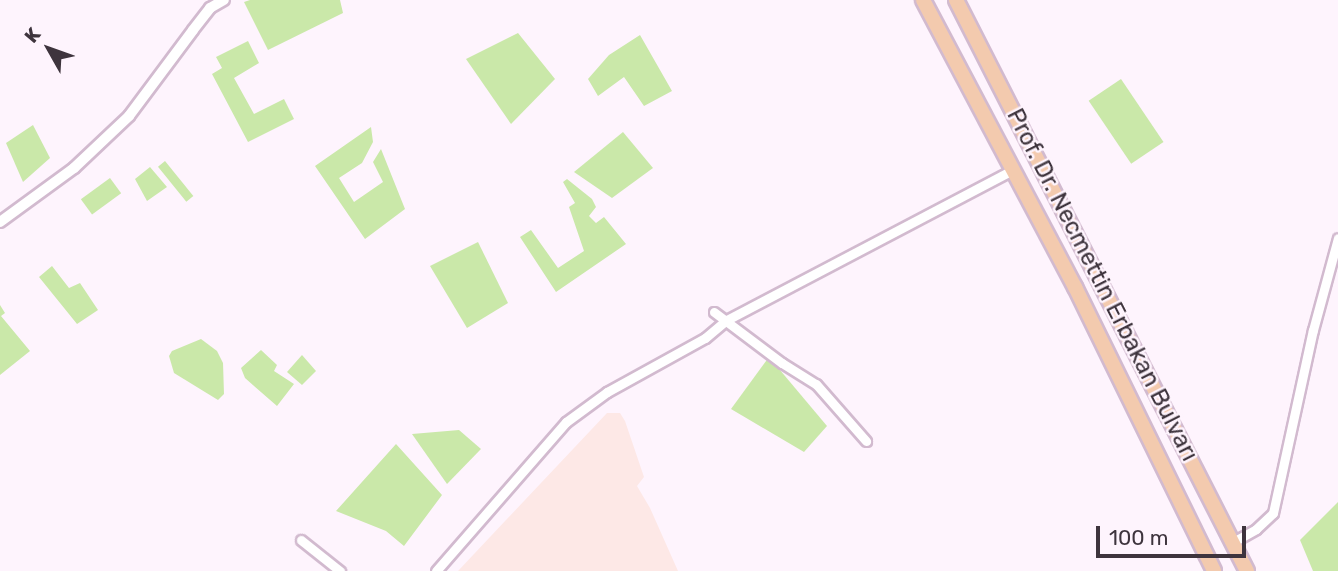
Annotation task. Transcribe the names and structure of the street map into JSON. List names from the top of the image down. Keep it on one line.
{"streets":{"main road":["Prof. Dr. Necmettin Erbakan Bulvarı"]},"scale_bar":"100 m","north":"top left"}
